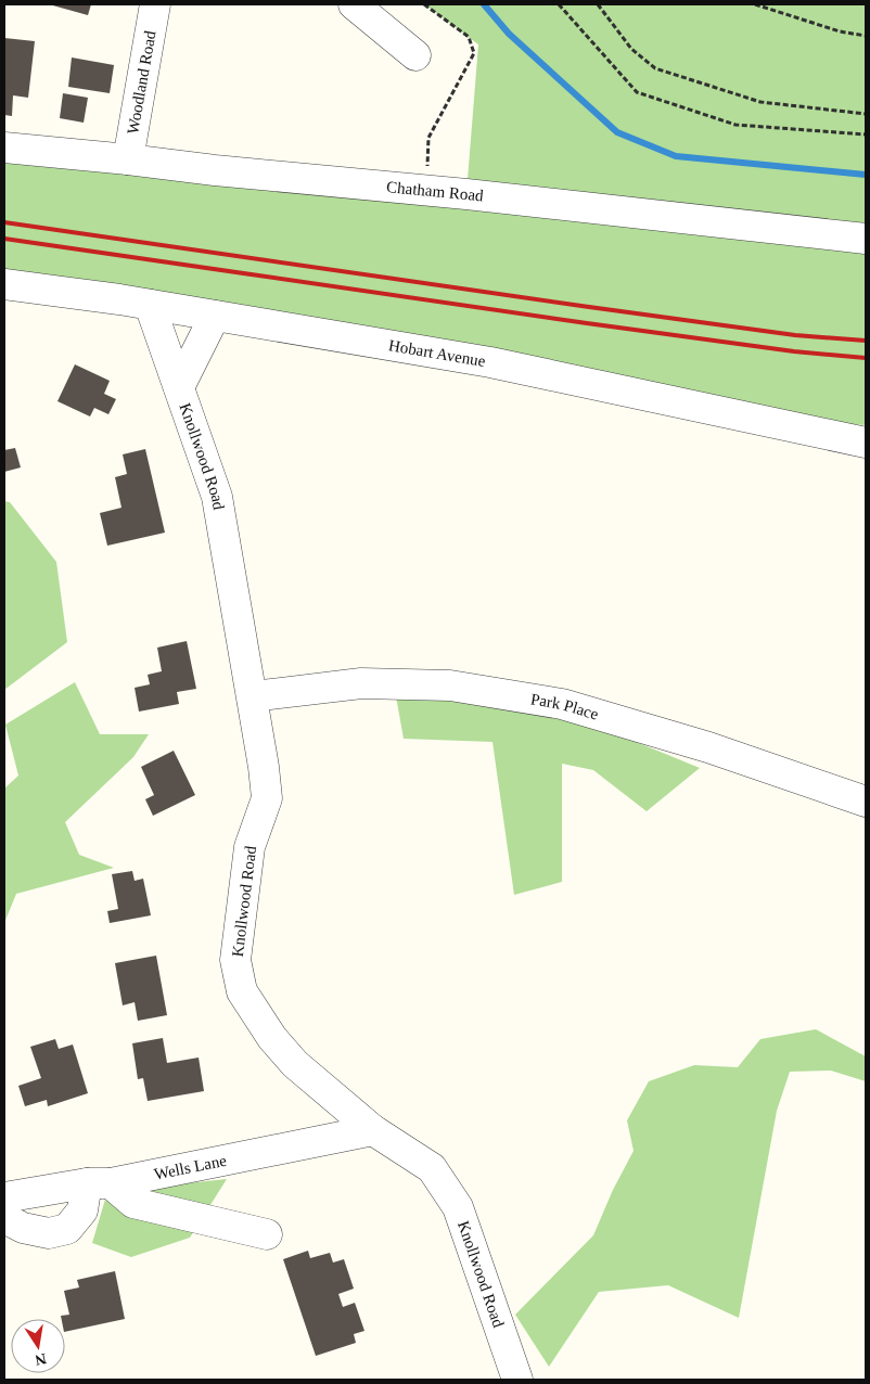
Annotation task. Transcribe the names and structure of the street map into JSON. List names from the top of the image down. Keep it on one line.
{"streets":{"street":["Woodland Road","Chatham Road","Hobart Avenue","Knollwood Road","Park Place","Wells Lane"]},"crossings":[["Woodland Road","Chatham Road"],["Hobart Avenue","Knollwood Road"],["Knollwood Road","Park Place"],["Knollwood Road","Wells Lane"]],"north":"bottom"}
